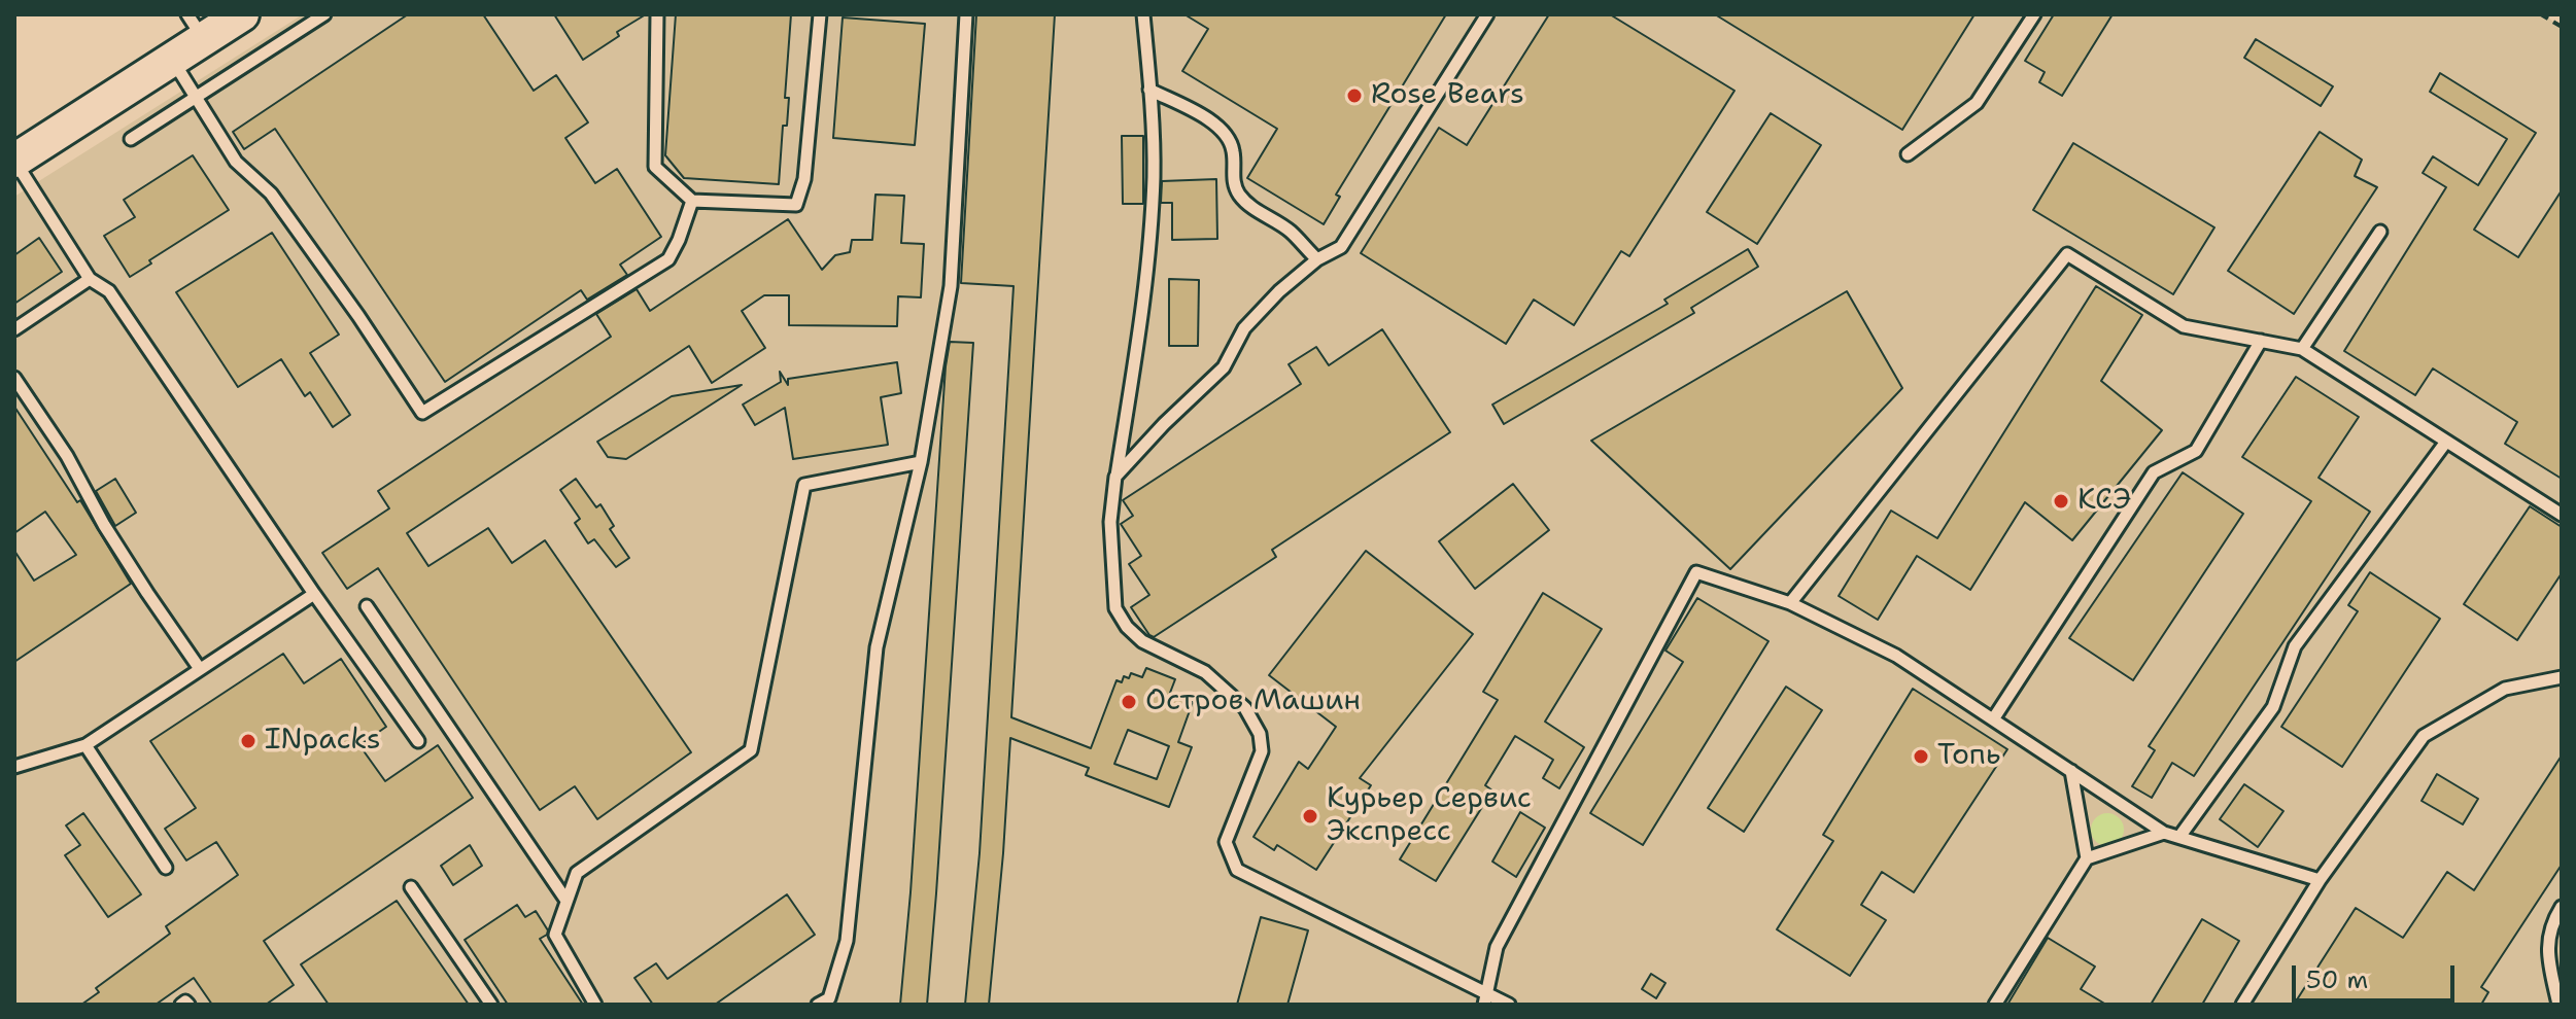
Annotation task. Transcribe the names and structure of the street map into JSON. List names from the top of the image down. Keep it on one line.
{"places":["Rose Bears","КСЭ","Остров Машин","INpacks","Топь","Курьер Сервис Экспресс"],"scale_bar":"50 m"}
